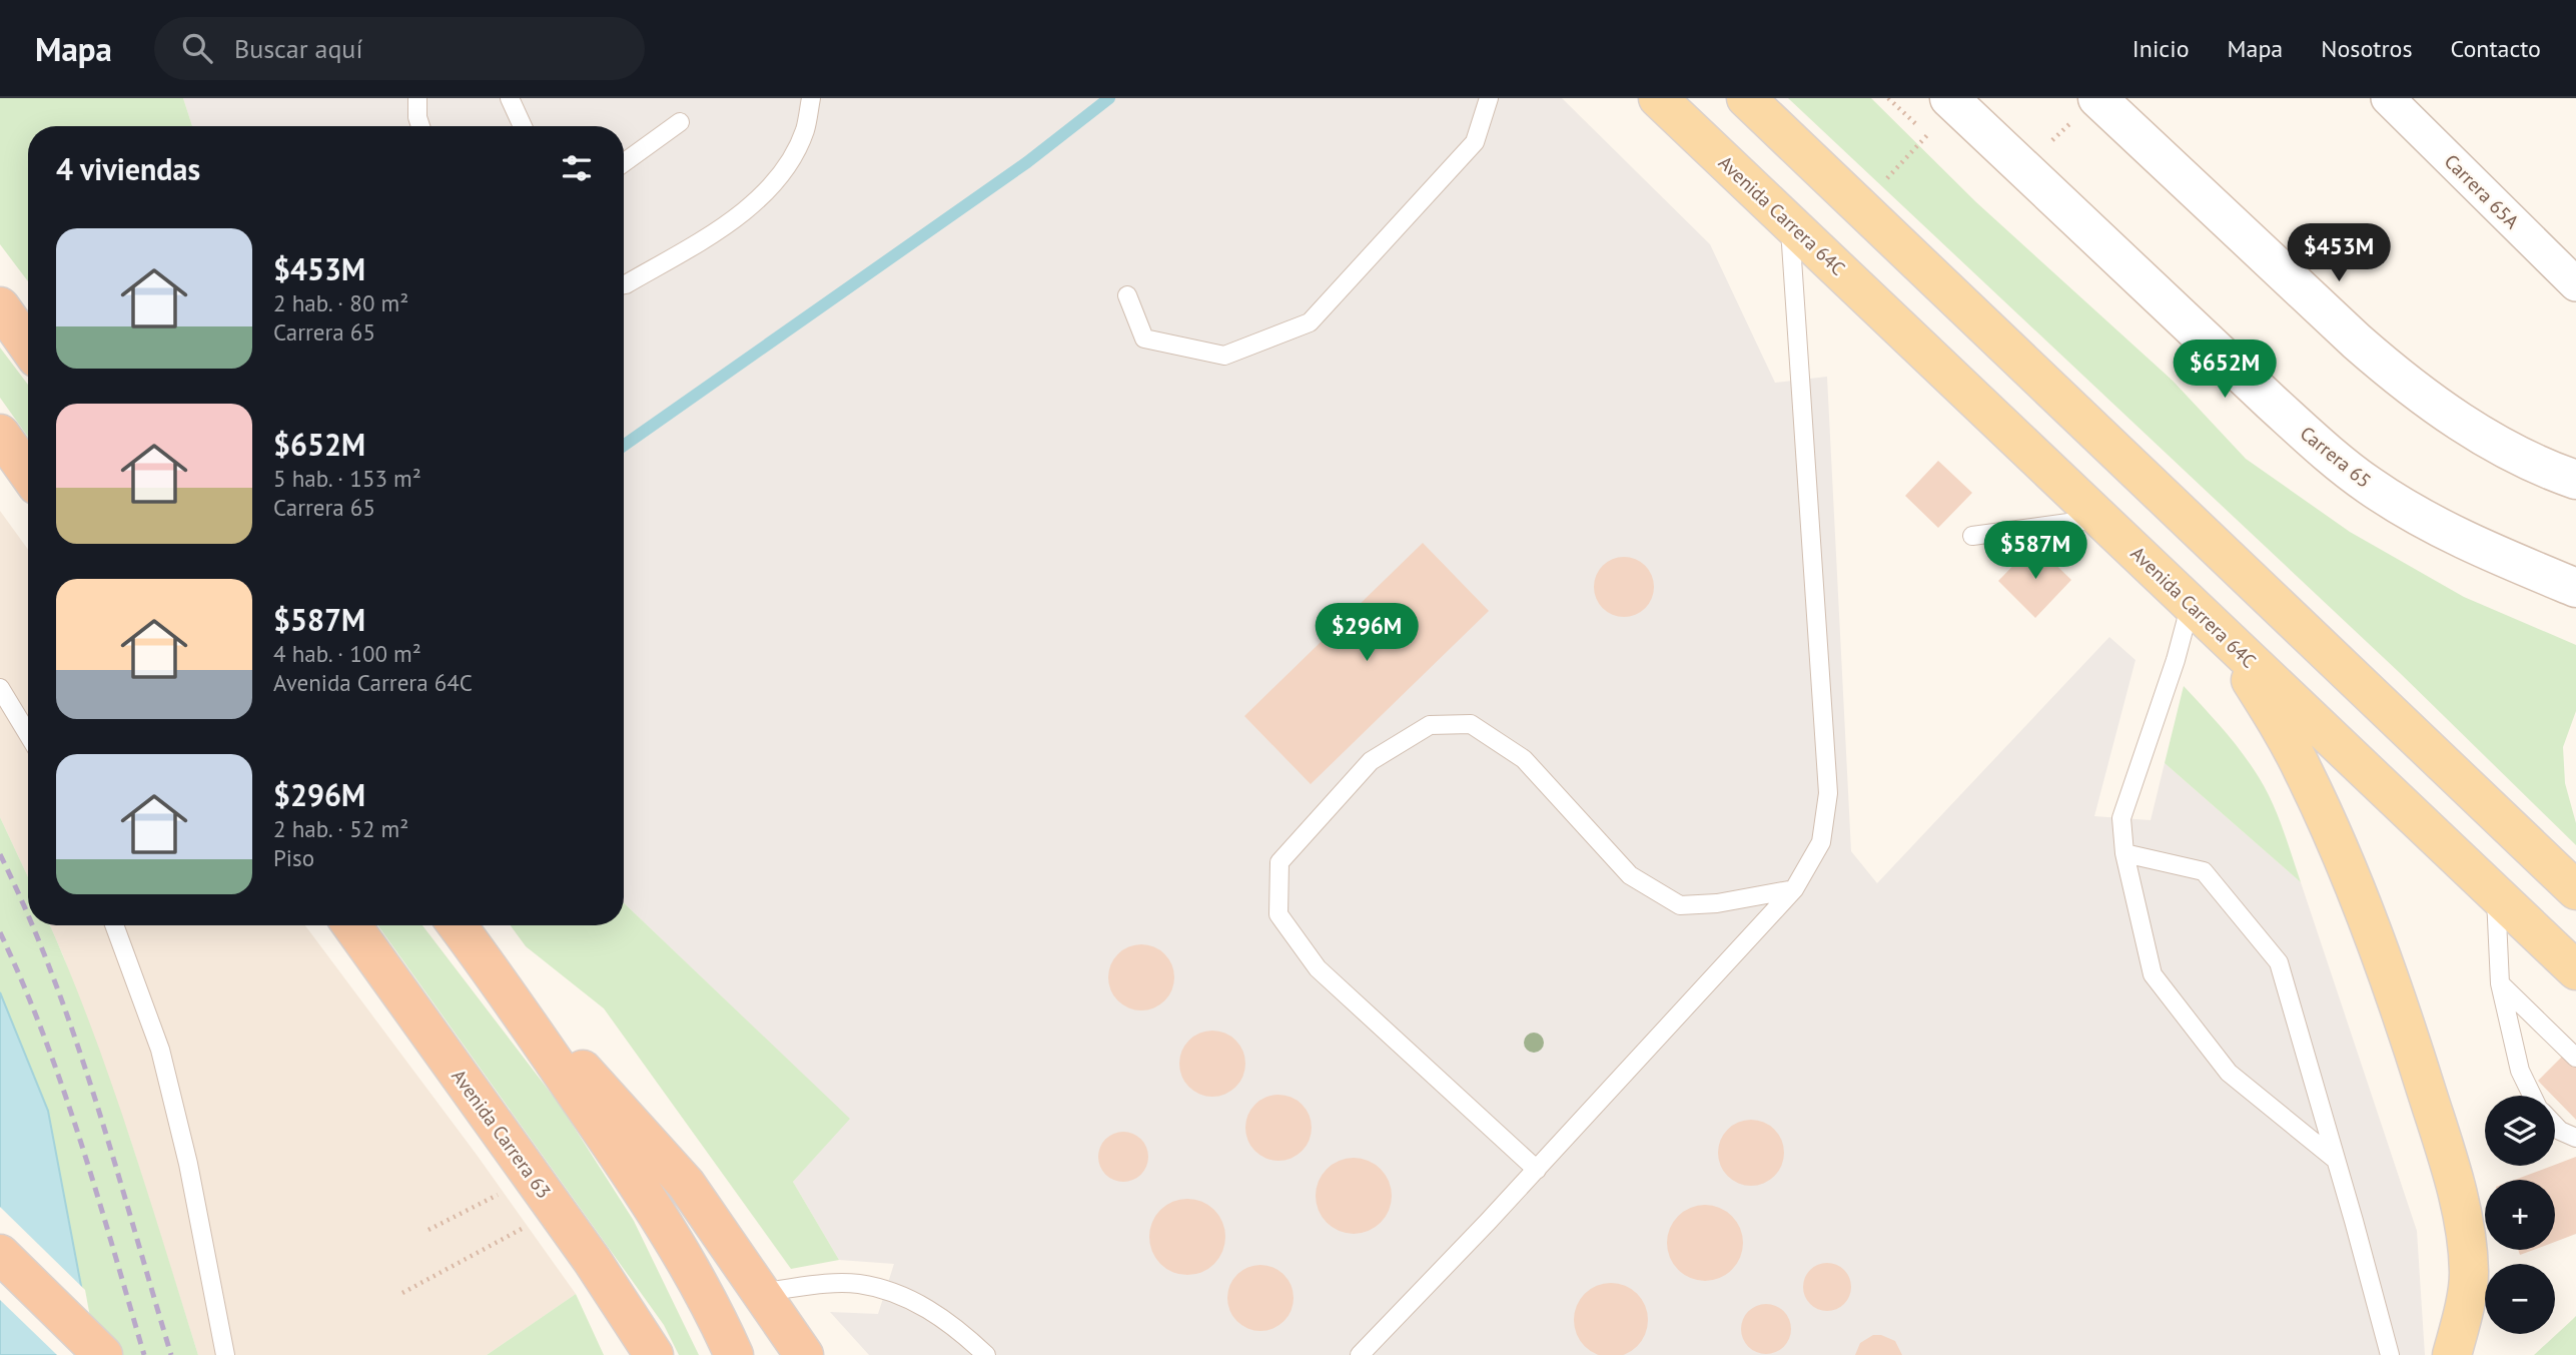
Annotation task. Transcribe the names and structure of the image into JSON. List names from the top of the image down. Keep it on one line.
{"streets":{"highway":["Avenida Carrera 63"],"main road":["Avenida Carrera 64C","Carrera 65"],"street":["Carrera 65A"]},"page":{"header":"Mapa","search":"Buscar aquí","nav":["Inicio","Mapa","Nosotros","Contacto"],"heading":"4 viviendas","list":[{"name":"$453M","note":"2 hab. · 80 m² · Carrera 65"},{"name":"$652M","note":"5 hab. · 153 m² · Carrera 65"},{"name":"$587M","note":"4 hab. · 100 m² · Avenida Carrera 64C"},{"name":"$296M","note":"2 hab. · 52 m² · Piso"}],"price":["$453M","$652M","$587M","$296M"],"map_buttons":["+","−"]}}
